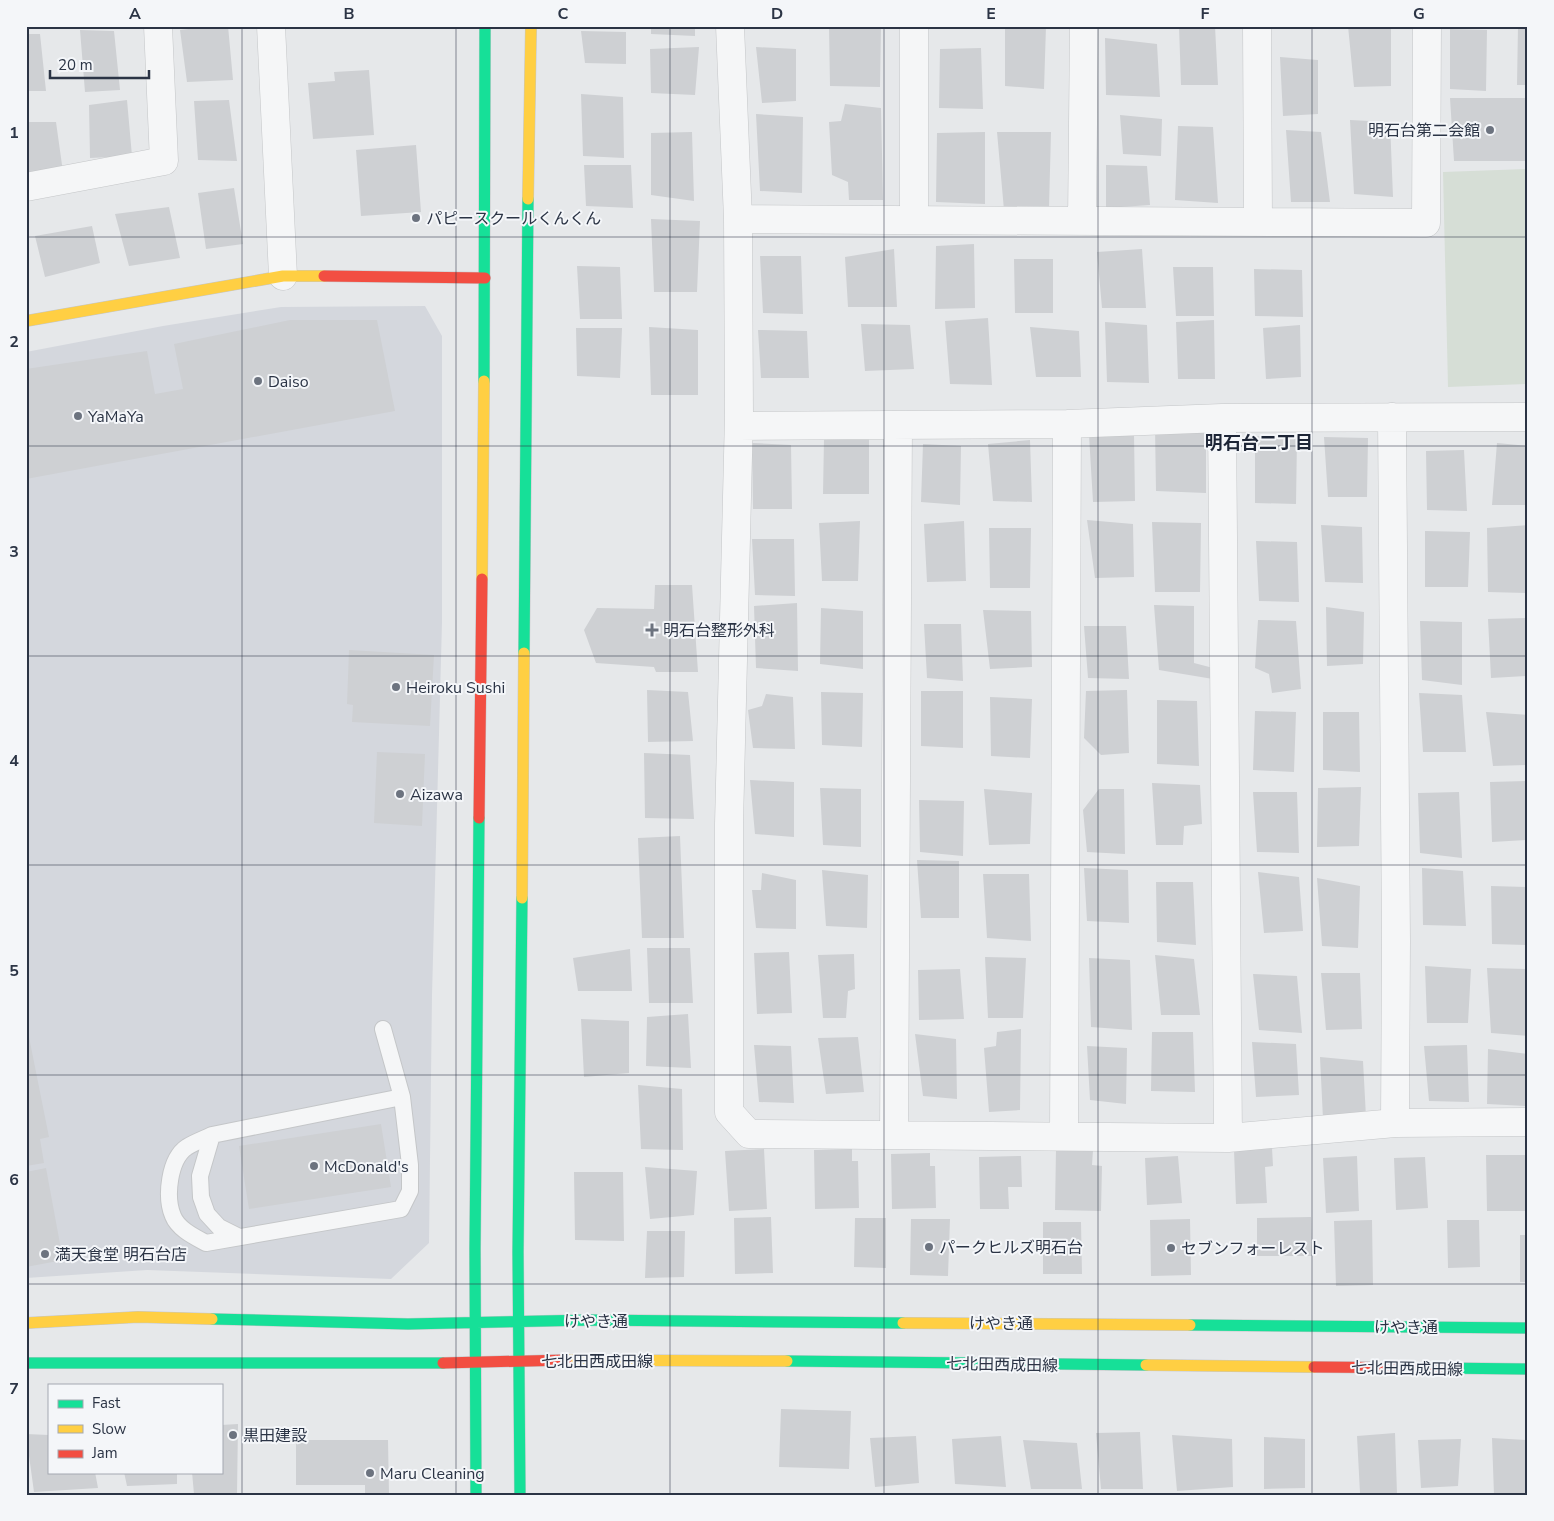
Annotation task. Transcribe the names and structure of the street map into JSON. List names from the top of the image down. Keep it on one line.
{"streets":{"street":["けやき通","七北田西成田線"]},"districts":["明石台二丁目"],"places":{"other":["明石台第二会館","パピースクールくんくん","Daiso","YaMaYa","Heiroku Sushi","Aizawa","McDonald's","パークヒルズ明石台","セブンフォーレスト","満天食堂 明石台店","黒田建設","Maru Cleaning"],"health":["明石台整形外科"]},"legend":["Fast","Slow","Jam"],"scale_bar":"20 m","grid":{"columns":["A","B","C","D","E","F","G"],"rows":["1","2","3","4","5","6","7"]}}
